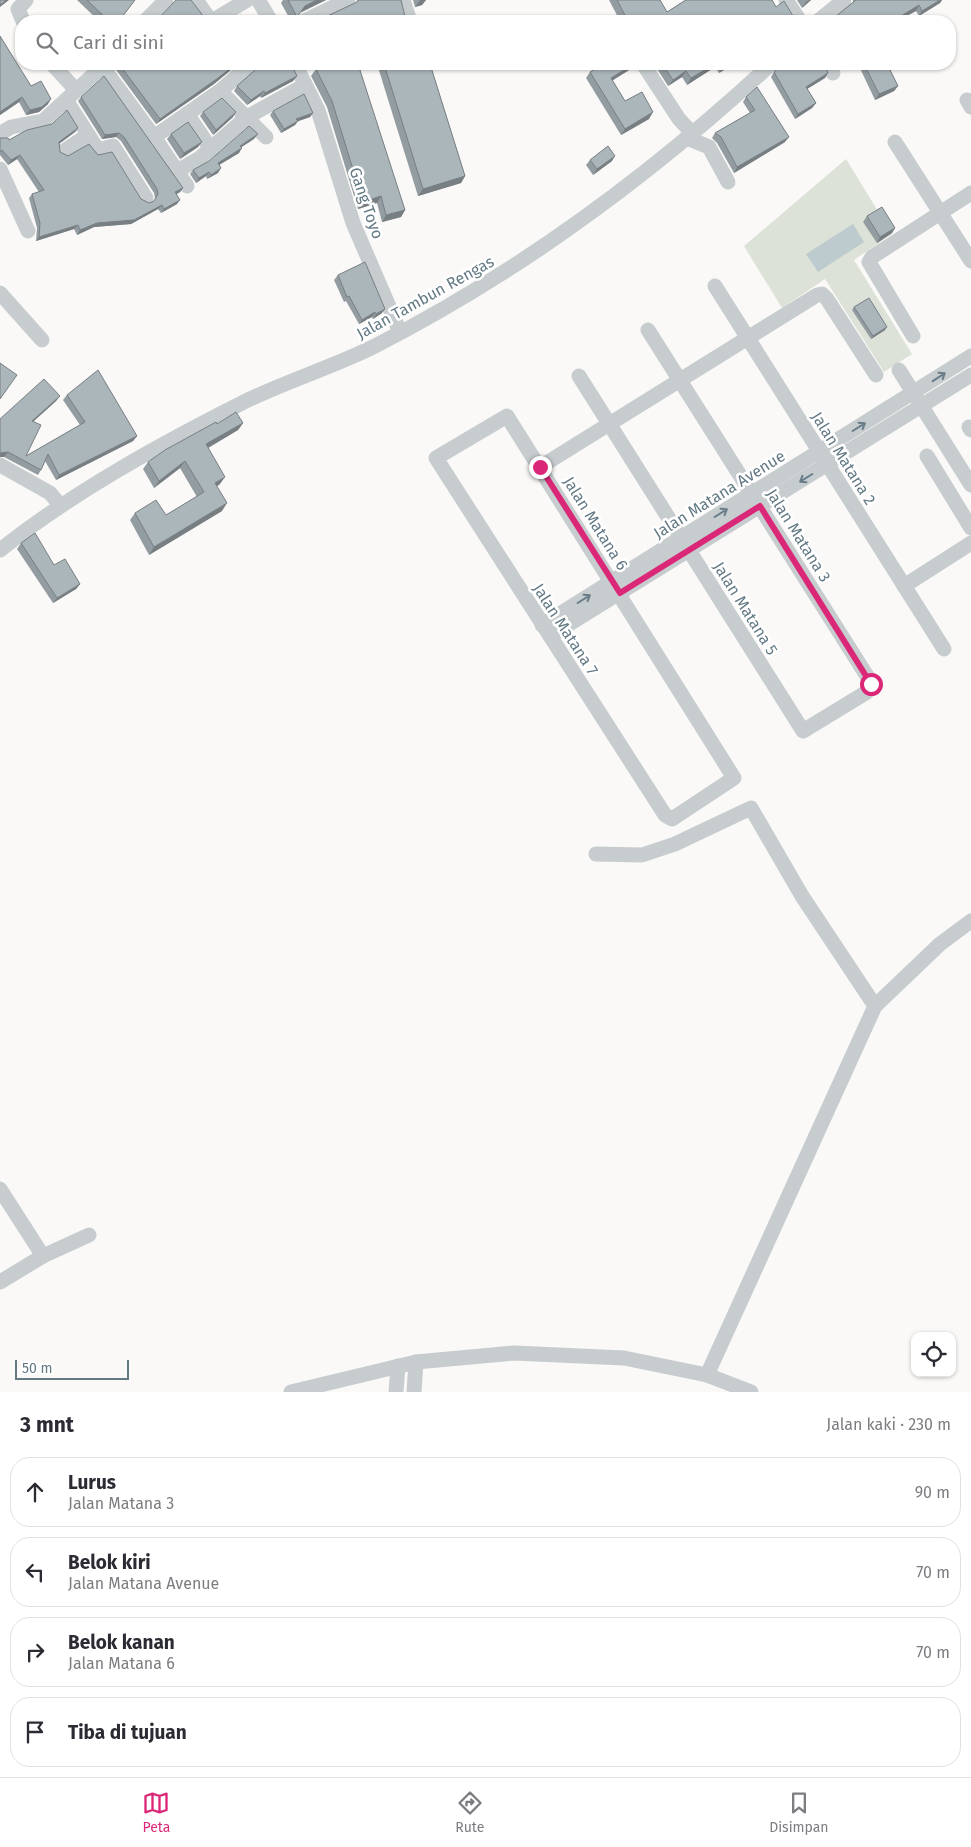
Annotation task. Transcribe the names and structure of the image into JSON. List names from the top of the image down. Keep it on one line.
{"streets":{"street":["Gang Toyo","Jalan Tambun Rengas","Jalan Matana 2","Jalan Matana Avenue","Jalan Matana 6","Jalan Matana 3","Jalan Matana 5","Jalan Matana 7"]},"crossings":[["Gang Toyo","Jalan Tambun Rengas"],["Jalan Matana 2","Jalan Matana Avenue"],["Jalan Matana Avenue","Jalan Matana 6"],["Jalan Matana Avenue","Jalan Matana 3"],["Jalan Matana Avenue","Jalan Matana 5"],["Jalan Matana Avenue","Jalan Matana 7"],["Jalan Matana 6","Jalan Matana 7"],["Jalan Matana 3","Jalan Matana 5"]],"scale_bar":"50 m","page":{"search":"Cari di sini","scale":"50 m","heading":["3 mnt","Jalan kaki · 230 m"],"list":[["Lurus","Jalan Matana 3","90 m"],["Belok kiri","Jalan Matana Avenue","70 m"],["Belok kanan","Jalan Matana 6","70 m"],"Tiba di tujuan"],"nav":["Peta","Rute","Disimpan"]}}
